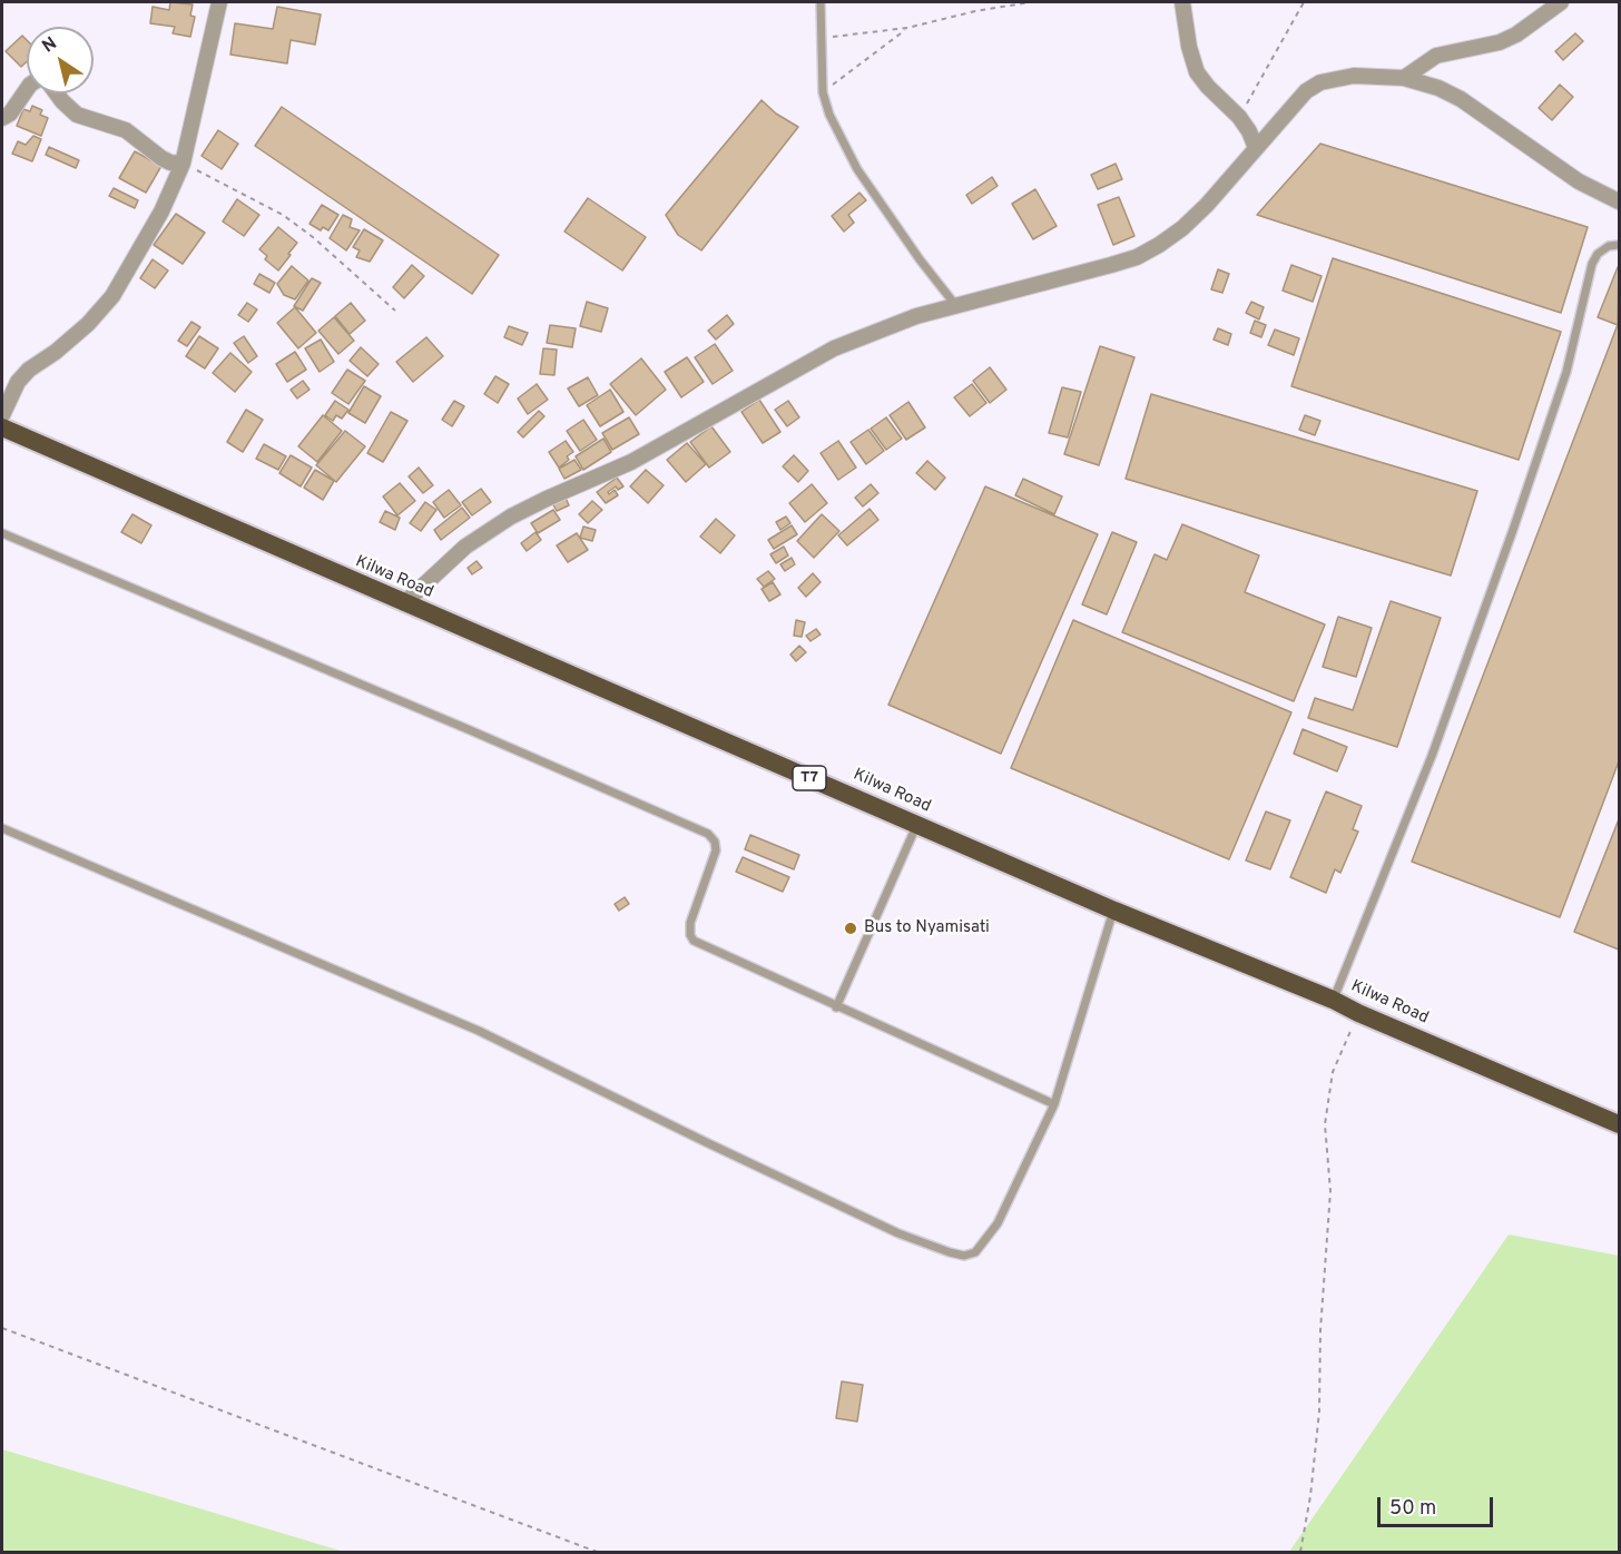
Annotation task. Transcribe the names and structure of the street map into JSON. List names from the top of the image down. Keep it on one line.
{"streets":{"highway":["Kilwa Road","T7"]},"places":["Bus to Nyamisati"],"scale_bar":"50 m","north":"top left"}
